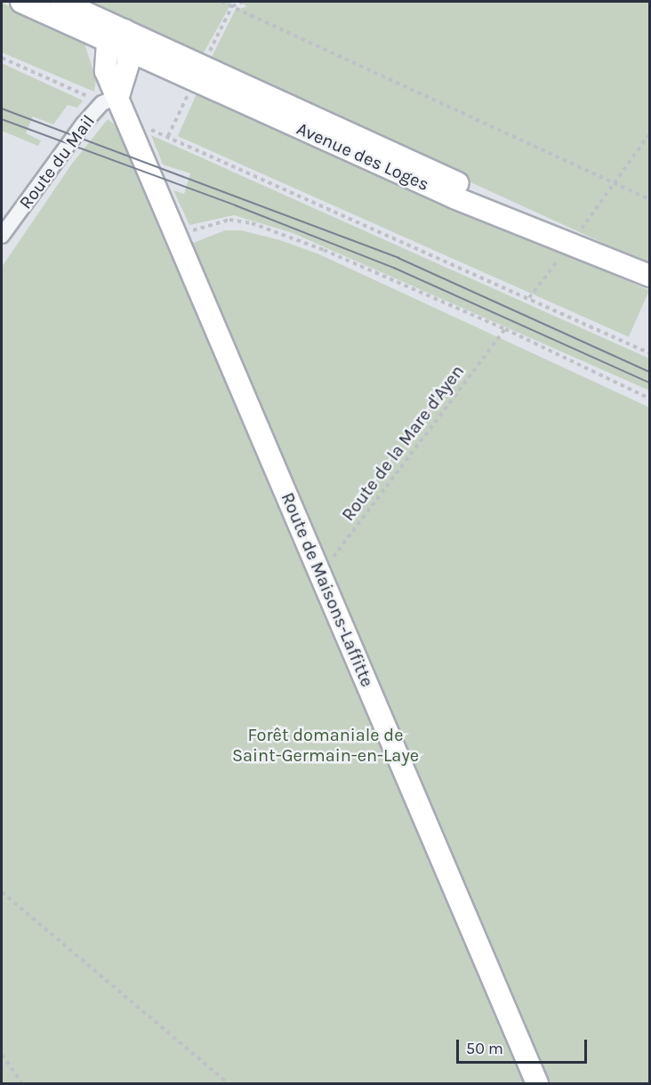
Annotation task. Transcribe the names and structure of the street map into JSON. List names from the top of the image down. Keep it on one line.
{"streets":{"main road":["Avenue des Loges","Route de Maisons-Laffitte"],"street":["Route du Mail"],"path":["Route de la Mare d'Ayen"]},"crossings":[["Avenue des Loges","Route de Maisons-Laffitte"],["Route du Mail","Route de Maisons-Laffitte"],["Route de la Mare d'Ayen","Route de Maisons-Laffitte"]],"parks":["Forêt domaniale de Saint-Germain-en-Laye"],"scale_bar":"50 m"}
